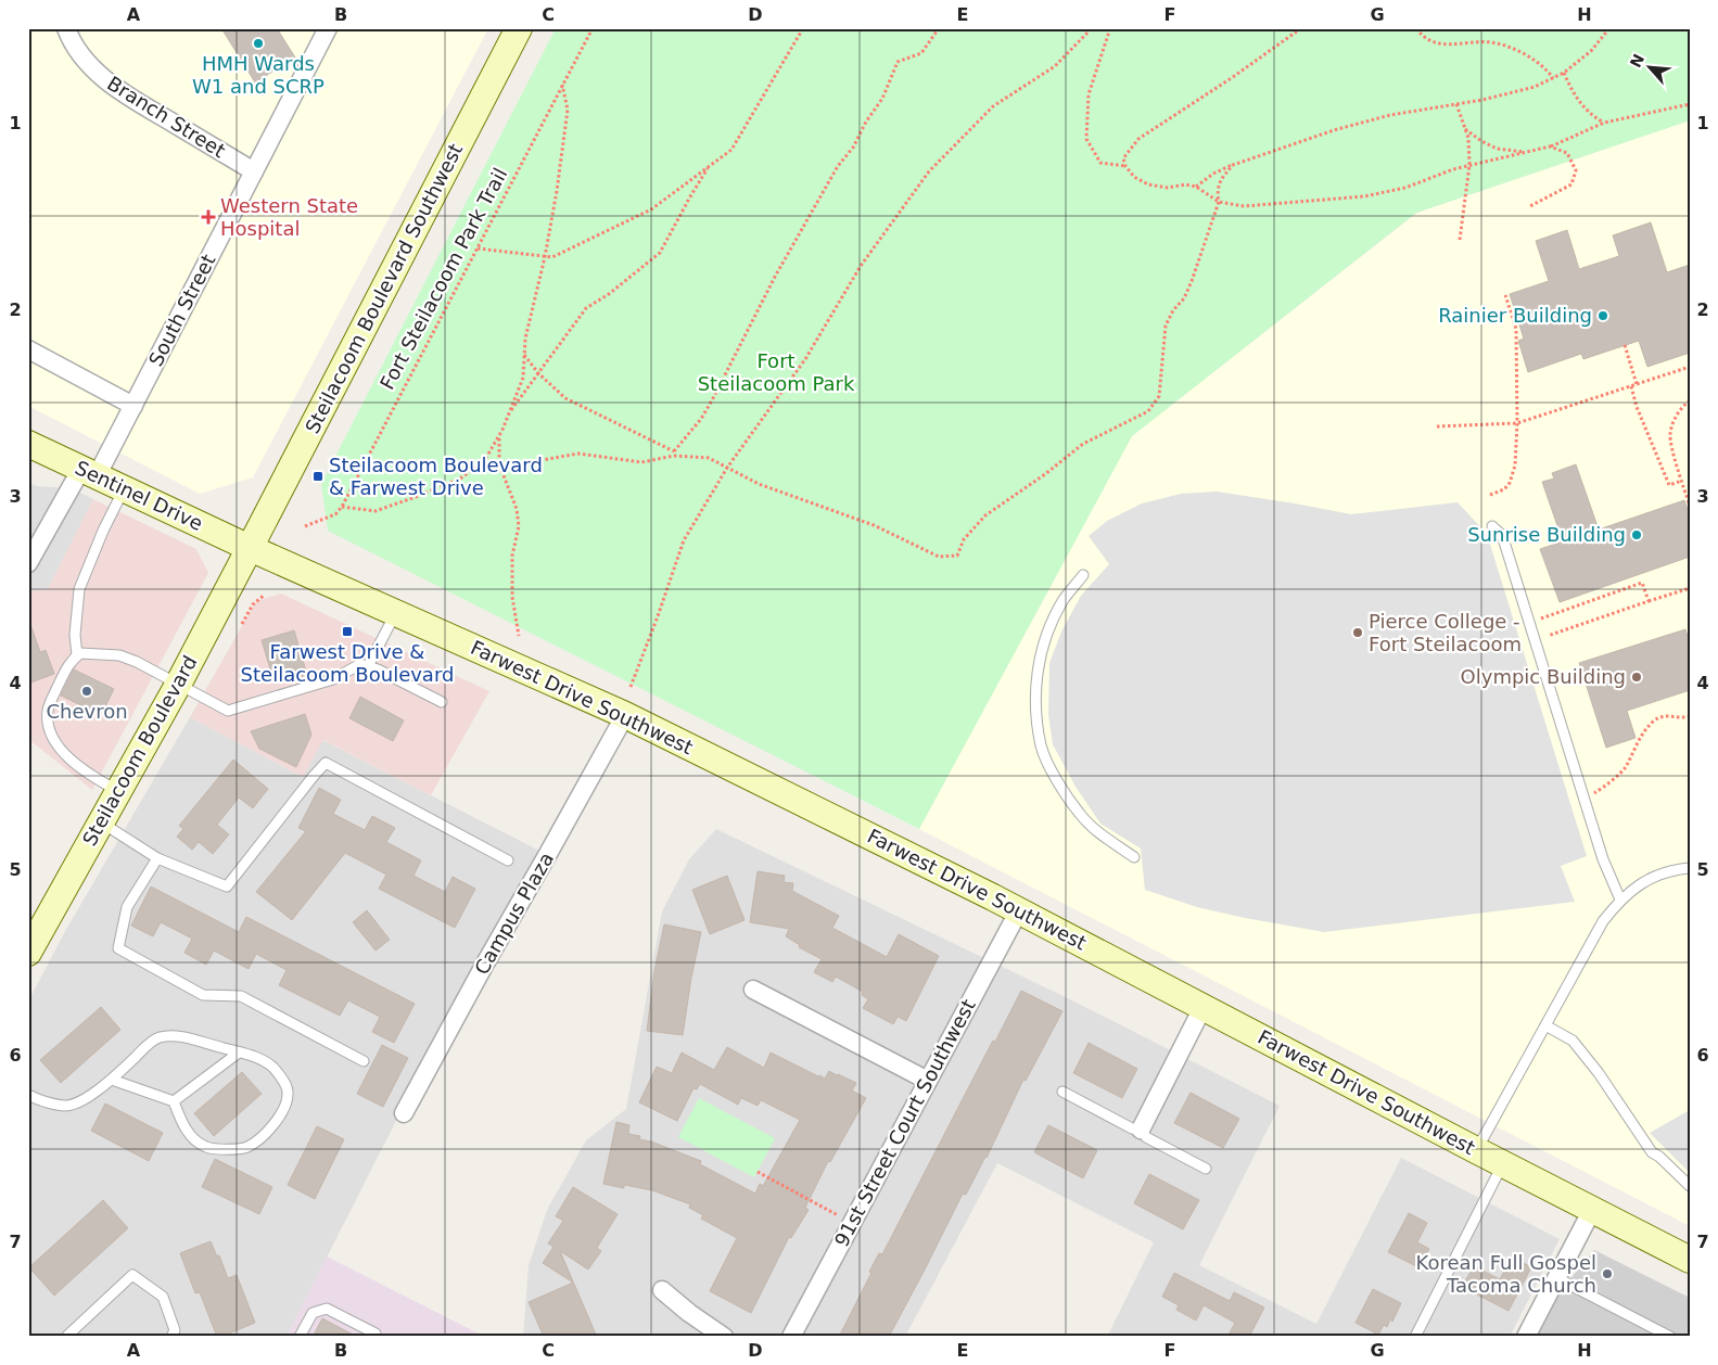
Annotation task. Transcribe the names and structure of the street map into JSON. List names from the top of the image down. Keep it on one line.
{"streets":{"street":["Branch Street","Steilacoom Boulevard Southwest","South Street","Sentinel Drive","Farwest Drive Southwest","Steilacoom Boulevard","Campus Plaza","91st Street Court Southwest"],"path":["Fort Steilacoom Park Trail"]},"crossings":[["Branch Street","South Street"],["Steilacoom Boulevard Southwest","Sentinel Drive"],["Steilacoom Boulevard Southwest","Farwest Drive Southwest"],["Steilacoom Boulevard Southwest","Steilacoom Boulevard"],["South Street","Sentinel Drive"],["Sentinel Drive","Farwest Drive Southwest"],["Sentinel Drive","Steilacoom Boulevard"],["Farwest Drive Southwest","Steilacoom Boulevard"],["Farwest Drive Southwest","Campus Plaza"],["Farwest Drive Southwest","91st Street Court Southwest"],["Steilacoom Boulevard","Campus Plaza"]],"parks":["Fort Steilacoom Park"],"places":{"other":["HMH Wards W1 and SCRP","Rainier Building","Sunrise Building","Pierce College - Fort Steilacoom","Olympic Building","Chevron","Korean Full Gospel Tacoma Church"],"health":["Western State Hospital"],"transit":["Steilacoom Boulevard & Farwest Drive","Farwest Drive & Steilacoom Boulevard"]},"north":"top left","grid":{"columns":["A","B","C","D","E","F","G","H"],"rows":["1","2","3","4","5","6","7"]}}
